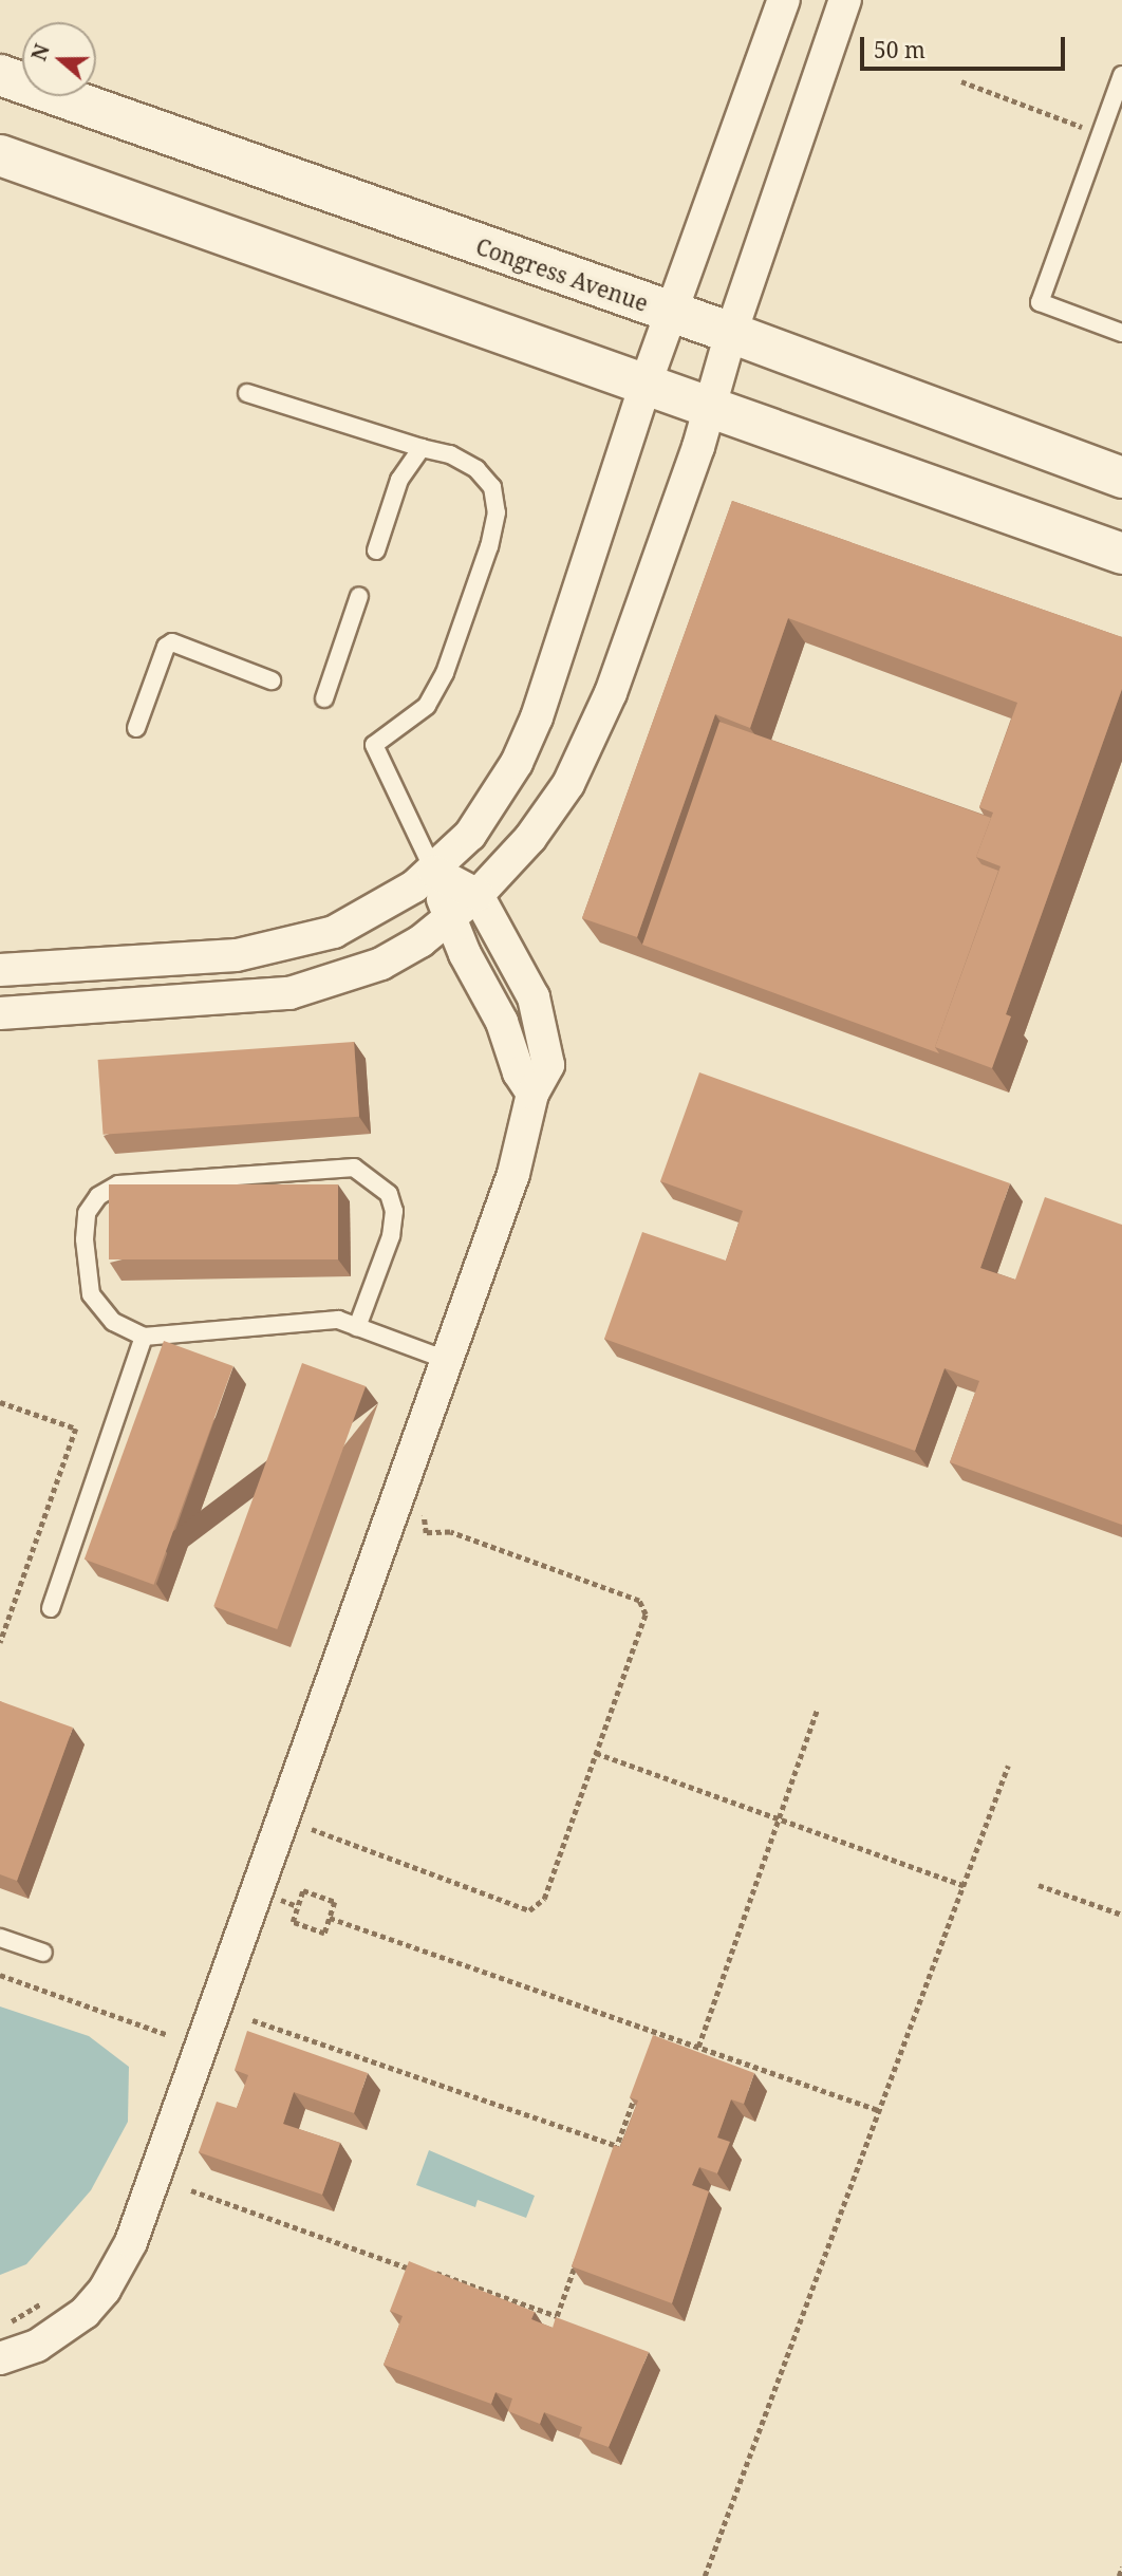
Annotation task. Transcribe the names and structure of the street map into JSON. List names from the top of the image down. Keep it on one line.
{"streets":{"main road":["Congress Avenue"]},"scale_bar":"50 m","north":"left"}
